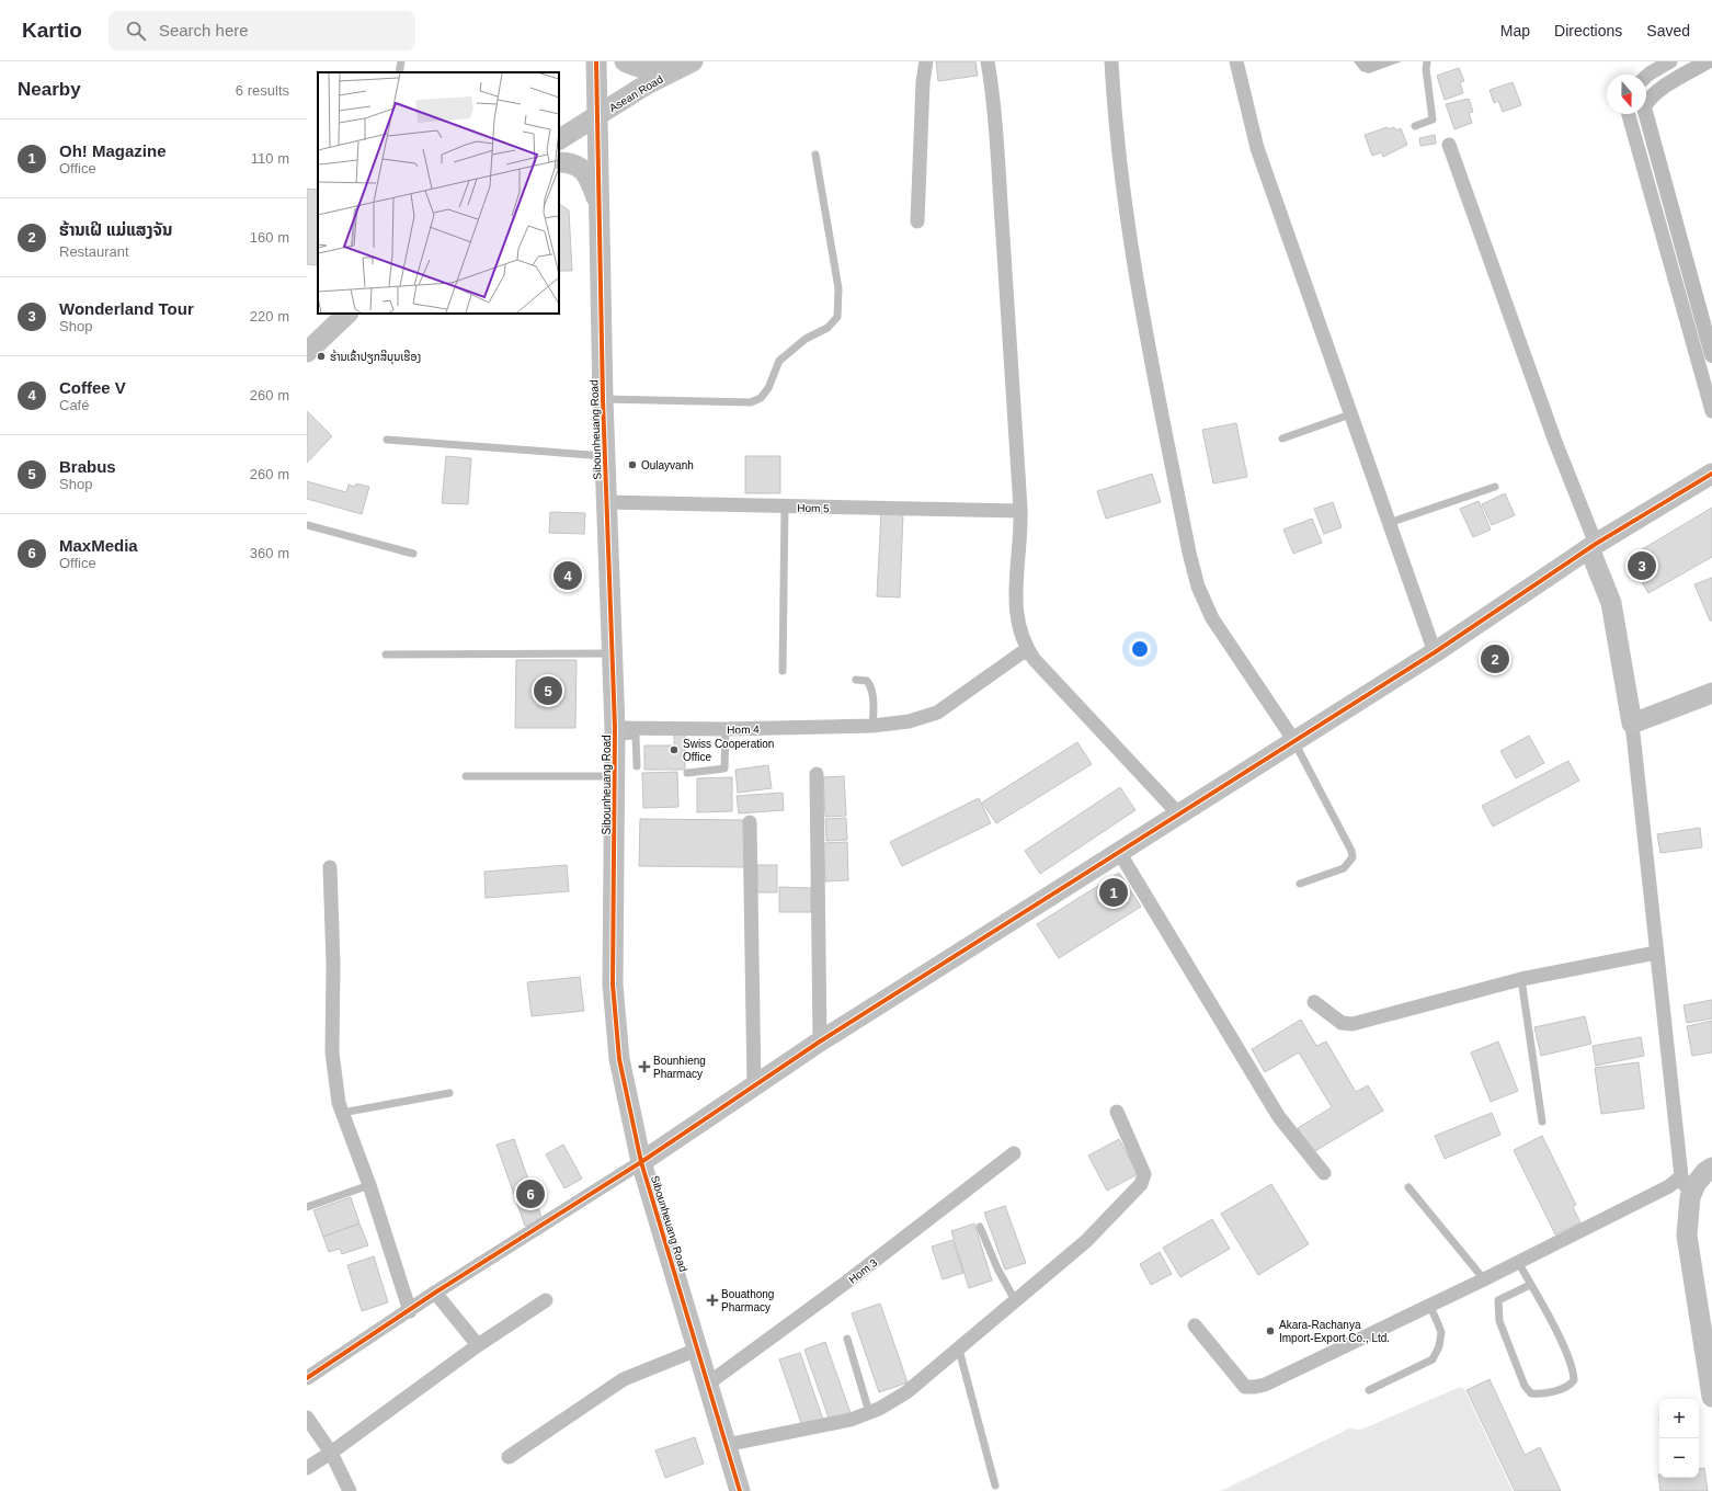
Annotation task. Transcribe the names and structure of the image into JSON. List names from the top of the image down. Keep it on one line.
{"streets":{"street":["Asean Road","Sibounheuang Road","Hom 5","Hom 4","Hom 3"]},"crossings":[["Asean Road","Sibounheuang Road"],["Sibounheuang Road","Hom 5"],["Sibounheuang Road","Hom 4"],["Sibounheuang Road","Hom 3"]],"places":{"other":["ຮ້ານເຂົ້າປຽກສີບຸນເຮືອງ","Oulayvanh","Swiss Cooperation Office","Akara-Rachanya Import-Export Co., Ltd."],"health":["Bounhieng Pharmacy","Bouathong Pharmacy"]},"north":"bottom","page":{"header":"Kartio","search":"Search here","nav":["Map","Directions","Saved"],"heading":["Nearby","6 results"],"list":[{"mark":"1","name":"Oh! Magazine","note":"Office","value":"110 m"},{"mark":"2","name":"ຮ້ານເຝີ ແມ່ແສງຈັນ","note":"Restaurant","value":"160 m"},{"mark":"3","name":"Wonderland Tour","note":"Shop","value":"220 m"},{"mark":"4","name":"Coffee V","note":"Café","value":"260 m"},{"mark":"5","name":"Brabus","note":"Shop","value":"260 m"},{"mark":"6","name":"MaxMedia","note":"Office","value":"360 m"}],"pins":["3","4","2","5","1","6"],"map_buttons":["+","−"]}}
